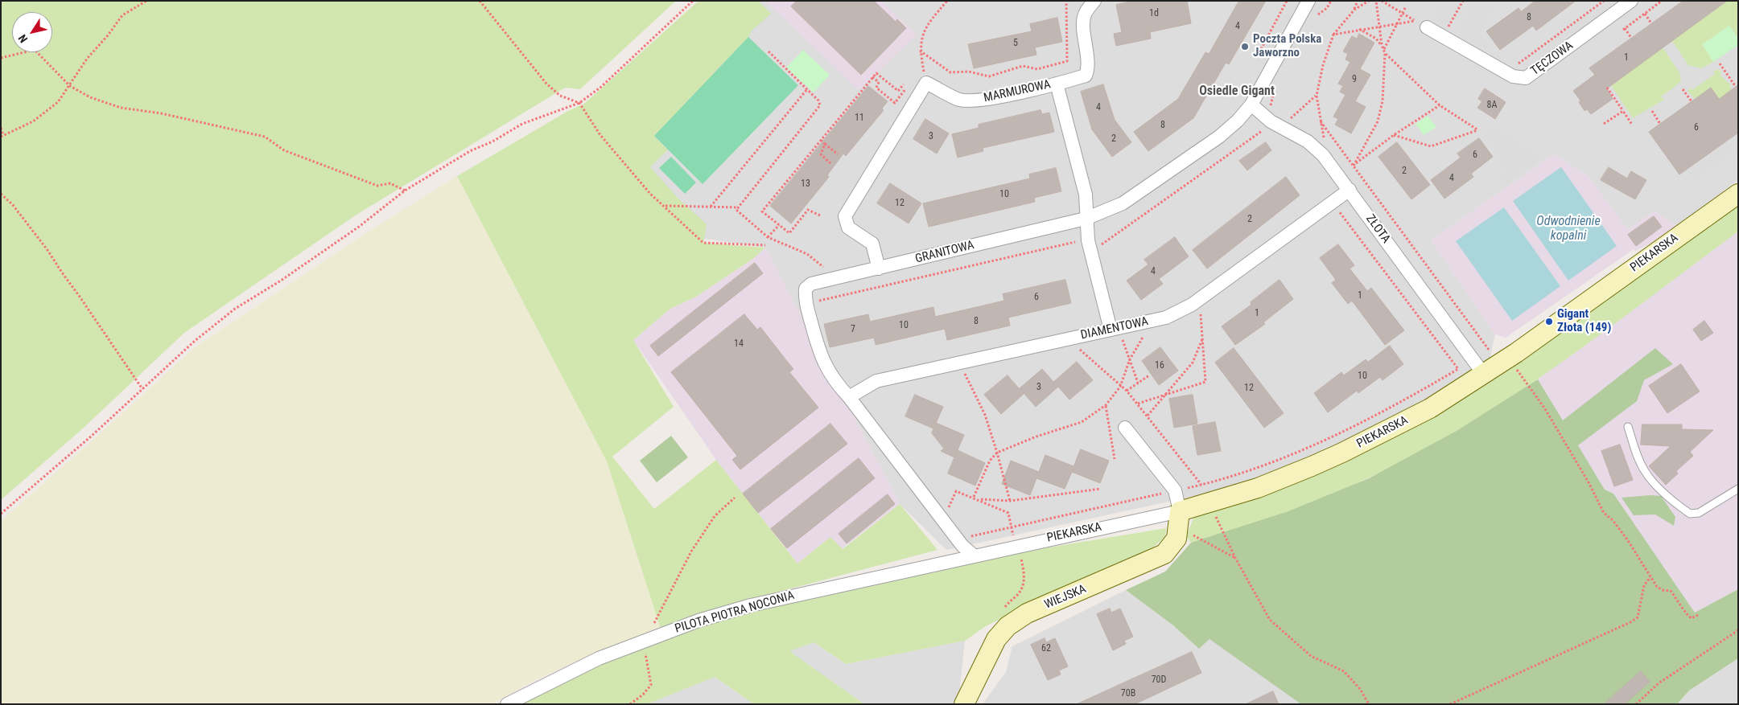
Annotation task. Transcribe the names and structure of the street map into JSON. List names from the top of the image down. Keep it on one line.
{"streets":{"street":["TĘCZOWA","MARMUROWA","ZŁOTA","GRANITOWA","PIEKARSKA","DIAMENTOWA","WIEJSKA","PILOTA PIOTRA NOCONIA"]},"crossings":[["MARMUROWA","GRANITOWA"],["MARMUROWA","DIAMENTOWA"],["ZŁOTA","GRANITOWA"],["ZŁOTA","PIEKARSKA"],["ZŁOTA","DIAMENTOWA"],["GRANITOWA","PIEKARSKA"],["GRANITOWA","DIAMENTOWA"],["GRANITOWA","PILOTA PIOTRA NOCONIA"],["PIEKARSKA","WIEJSKA"],["PIEKARSKA","PILOTA PIOTRA NOCONIA"]],"districts":["Osiedle Gigant"],"water":["Odwodnienie kopalni"],"places":["Poczta Polska Jaworzno","Gigant Złota (149)"],"house_numbers":["1d","8","4","5","1","9","8A","4","11","8","6","3","2","6","2","4","13","10","12","2","4","1","6","1","8","10","7","14","16","10","3","12","62","70D","70B"],"north":"bottom left"}
